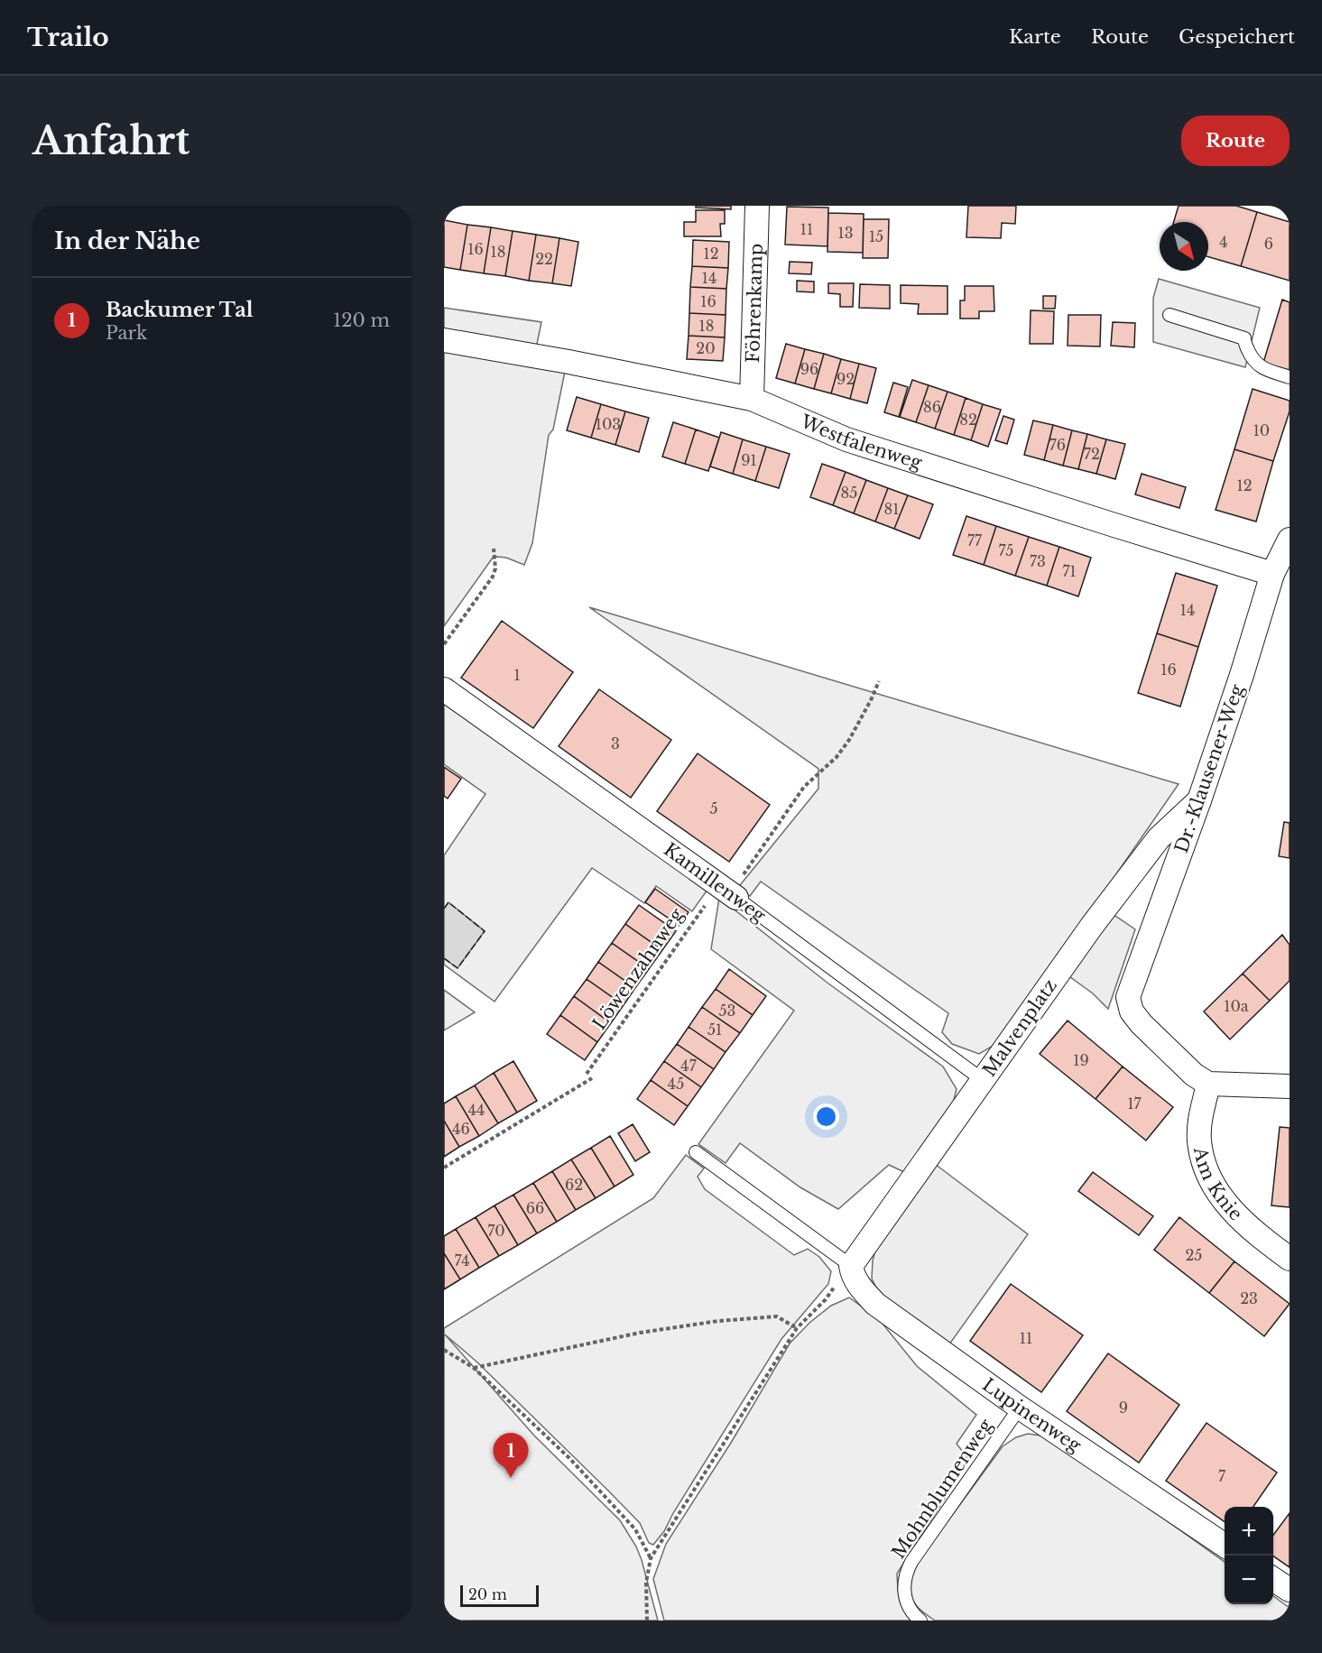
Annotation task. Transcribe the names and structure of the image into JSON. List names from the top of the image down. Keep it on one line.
{"streets":{"street":["Föhrenkamp","Westfalenweg","Dr.-Klausener-Weg","Kamillenweg","Malvenplatz","Am Knie","Lupinenweg"],"lane":["Mohnblumenweg"],"path":["Löwenzahnweg"]},"crossings":[["Föhrenkamp","Westfalenweg"],["Westfalenweg","Dr.-Klausener-Weg"],["Dr.-Klausener-Weg","Malvenplatz"],["Dr.-Klausener-Weg","Am Knie"],["Kamillenweg","Löwenzahnweg"],["Kamillenweg","Malvenplatz"],["Malvenplatz","Lupinenweg"],["Lupinenweg","Mohnblumenweg"]],"house_numbers":["11","13","15","4","6","16","18","12","22","14","16","18","20","96","92","86","82","103","10","76","72","91","12","85","81","77","75","73","71","14","16","1","3","5","10a","53","51","19","47","45","17","44","46","62","66","70","25","74","23","11","9","7"],"scale_bar":"20 m","north":"bottom right","page":{"header":"Trailo","nav":["Karte","Route","Gespeichert"],"buttons":"Route","title":"Anfahrt","heading":"In der Nähe","list":[{"mark":"1","name":"Backumer Tal","note":"Park","value":"120 m"}],"pins":"1","map_buttons":["+","−"],"scale":"20 m"}}
